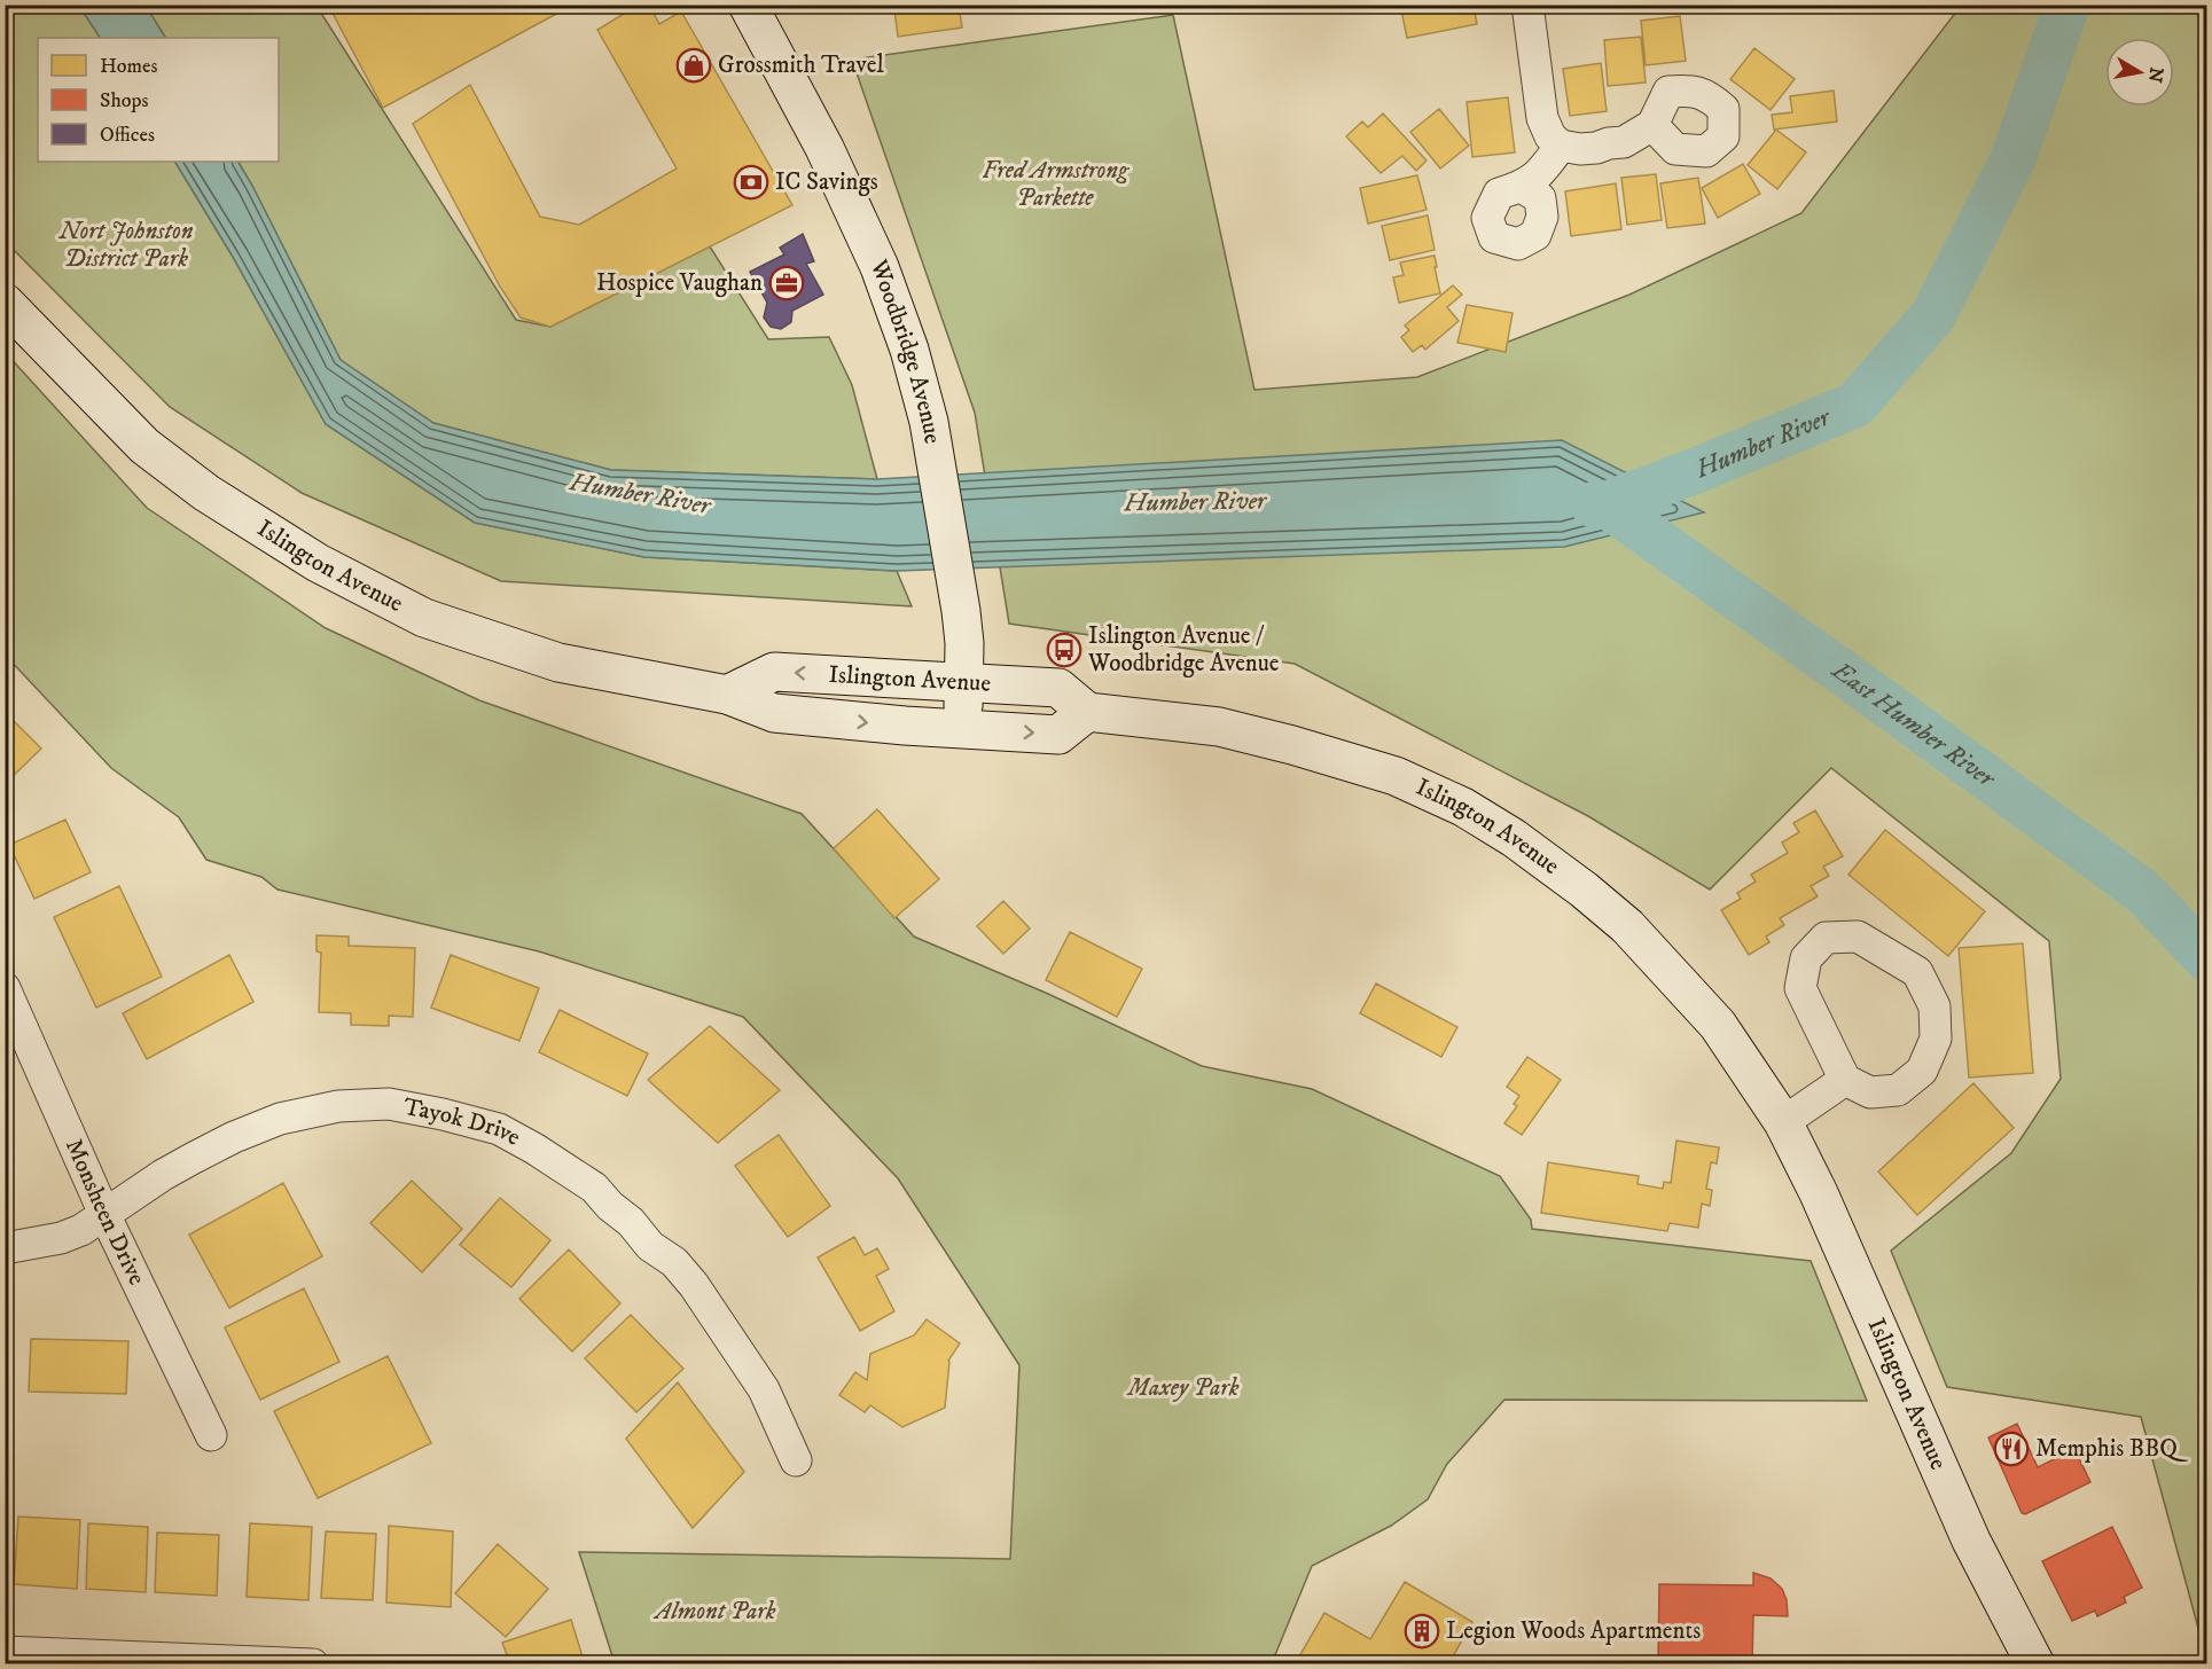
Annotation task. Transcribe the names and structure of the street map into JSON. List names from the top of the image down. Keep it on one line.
{"streets":{"main road":["Woodbridge Avenue","Islington Avenue"],"street":["Tayok Drive","Monsheen Drive"]},"crossings":[["Woodbridge Avenue","Islington Avenue"],["Tayok Drive","Monsheen Drive"]],"water":["Humber River","East Humber River"],"parks":["Fred Armstrong Parkette","Nort Johnston District Park","Maxey Park","Almont Park"],"places":{"shop":["Grossmith Travel"],"bank":["IC Savings"],"office":["Hospice Vaughan"],"bus stop":["Islington Avenue / Woodbridge Avenue"],"restaurant":["Memphis BBQ"],"building":["Legion Woods Apartments"]},"legend":["Homes","Shops","Offices"],"north":"right"}
